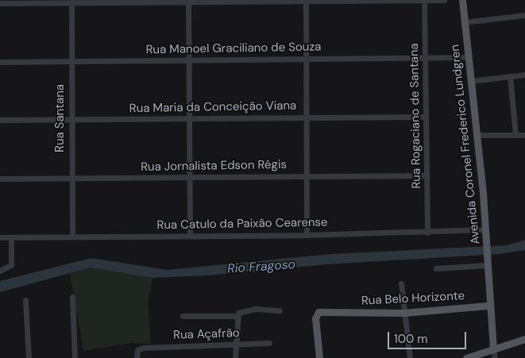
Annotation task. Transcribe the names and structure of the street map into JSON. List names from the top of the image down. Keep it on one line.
{"streets":{"main road":["Avenida Coronel Frederico Lundgren","Rua Belo Horizonte"],"street":["Rua Manoel Graciliano de Souza","Rua Maria da Conceição Viana","Rua Rogaciano de Santana","Rua Santana","Rua Jornalista Edson Régis","Rua Catulo da Paixão Cearense","Rua Açafrão"]},"crossings":[["Rua Manoel Graciliano de Souza","Rua Rogaciano de Santana"],["Rua Manoel Graciliano de Souza","Rua Santana"],["Rua Manoel Graciliano de Souza","Avenida Coronel Frederico Lundgren"],["Rua Maria da Conceição Viana","Rua Rogaciano de Santana"],["Rua Maria da Conceição Viana","Rua Santana"],["Rua Rogaciano de Santana","Rua Jornalista Edson Régis"],["Rua Rogaciano de Santana","Rua Catulo da Paixão Cearense"],["Rua Santana","Rua Jornalista Edson Régis"],["Rua Santana","Rua Catulo da Paixão Cearense"],["Avenida Coronel Frederico Lundgren","Rua Catulo da Paixão Cearense"],["Avenida Coronel Frederico Lundgren","Rua Belo Horizonte"]],"water":["Rio Fragoso"],"scale_bar":"100 m"}
